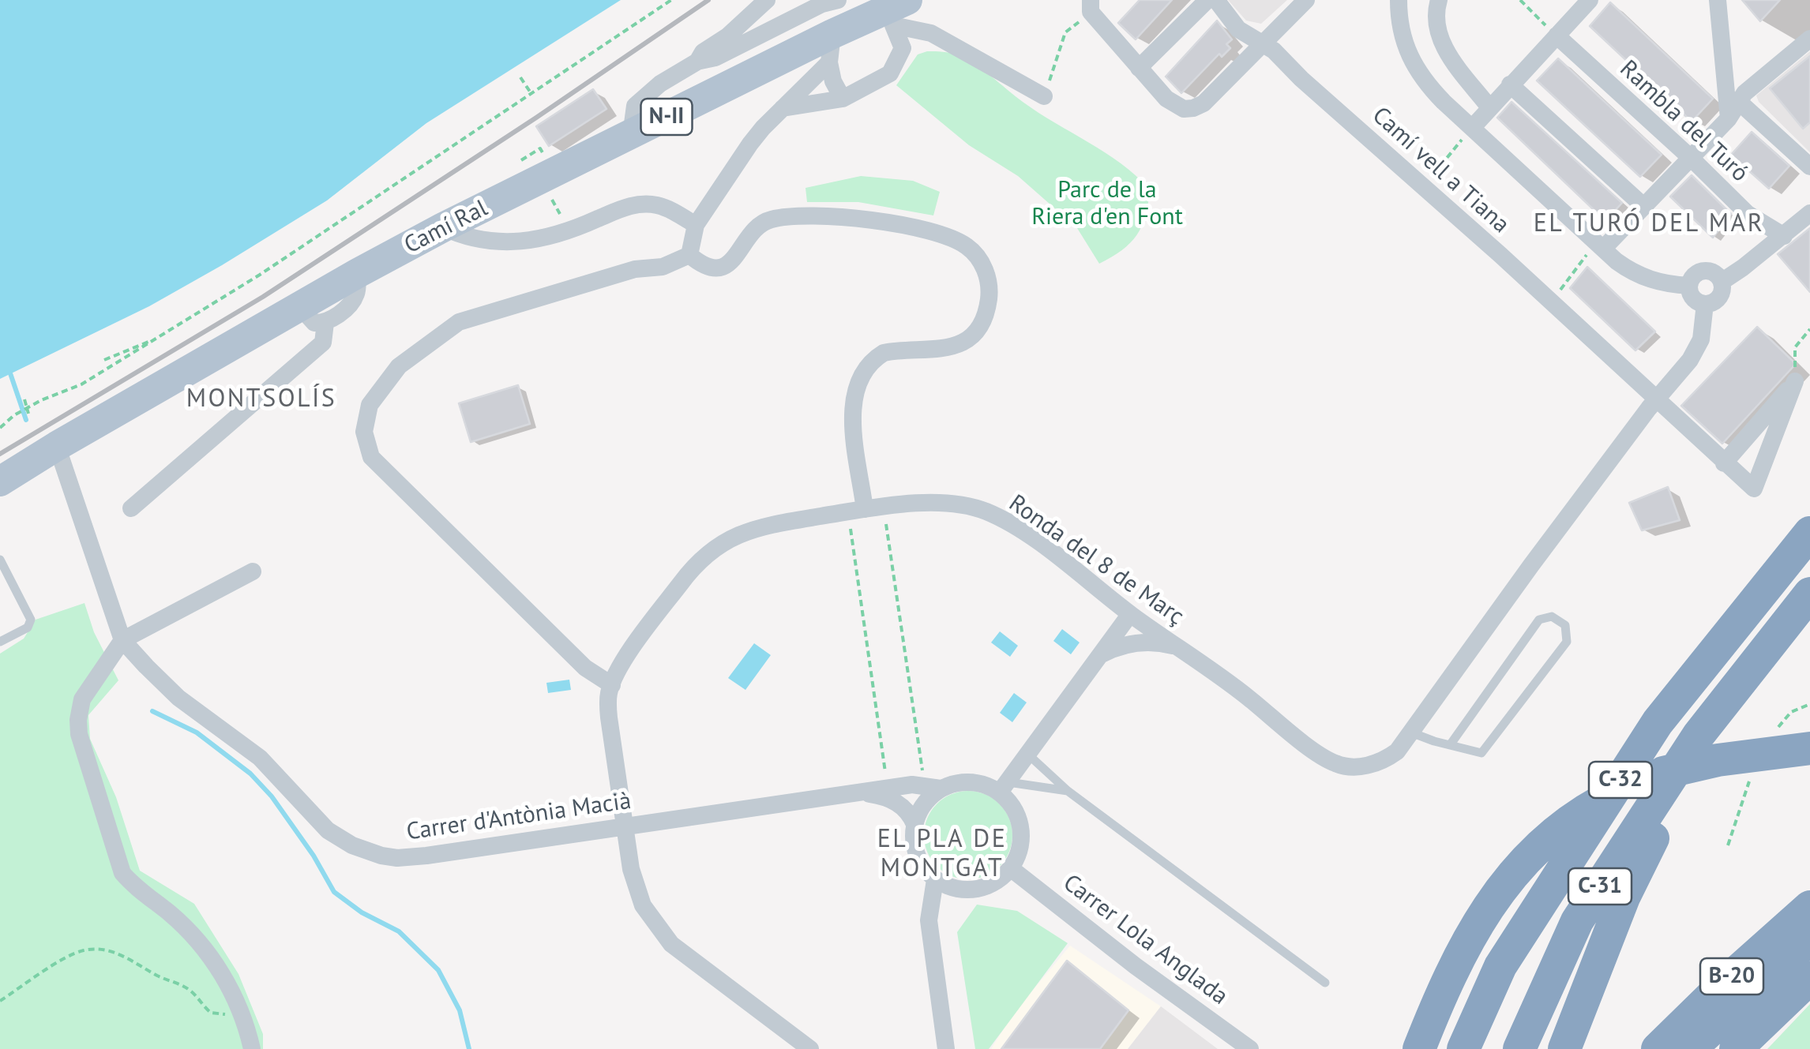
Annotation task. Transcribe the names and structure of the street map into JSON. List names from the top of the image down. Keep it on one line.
{"streets":{"highway":["C-32","C-31","B-20"],"main road":["N-II","Camí Ral"],"street":["Rambla del Turó","Camí vell a Tiana","Ronda del 8 de Març","Carrer d'Antònia Macià","Carrer Lola Anglada"]},"crossings":[["Camí vell a Tiana","Ronda del 8 de Març"],["Ronda del 8 de Març","Carrer d'Antònia Macià"],["Carrer d'Antònia Macià","Carrer Lola Anglada"]],"districts":["EL TURÓ DEL MAR","MONTSOLÍS","EL PLA DE MONTGAT"],"parks":["Parc de la Riera d'en Font"]}
